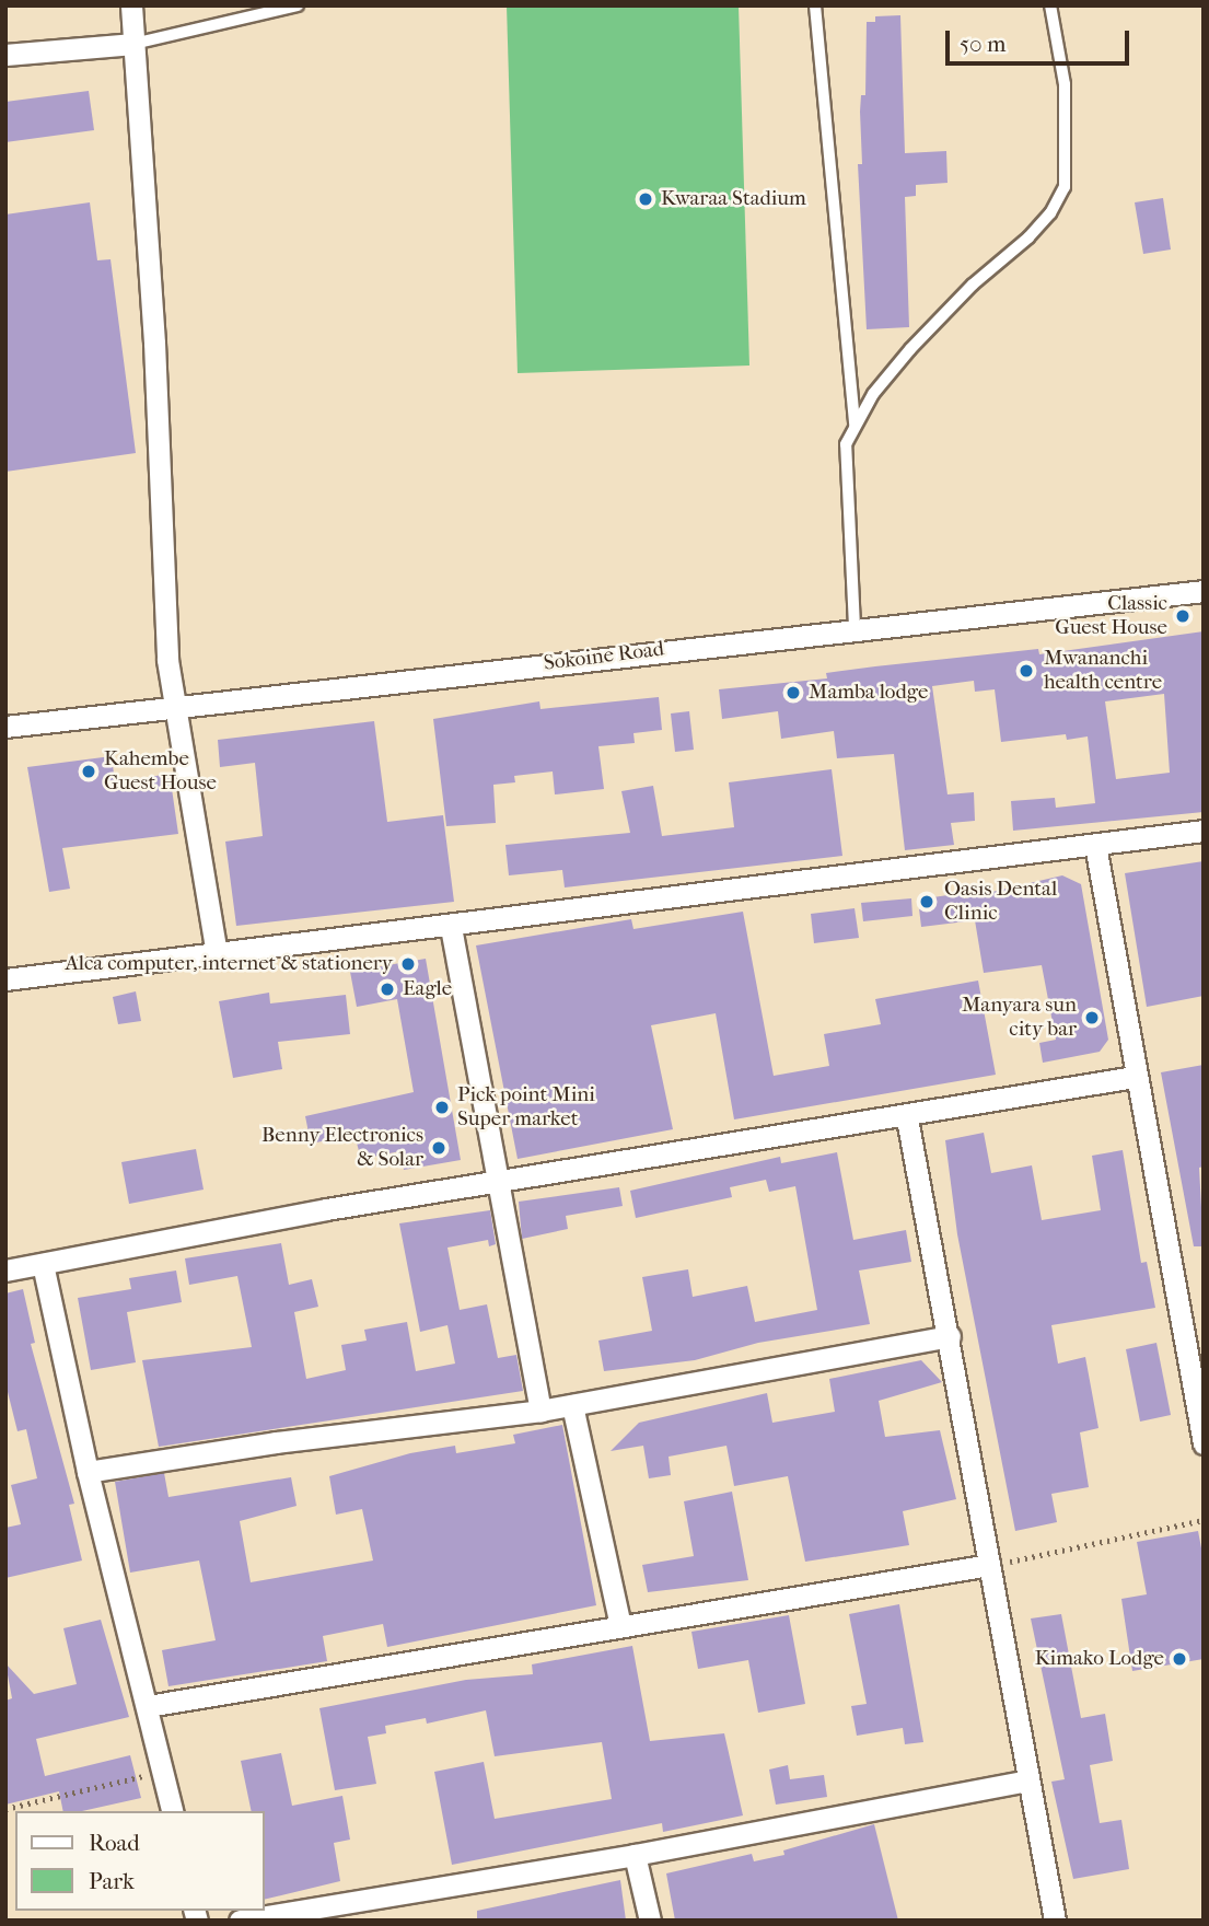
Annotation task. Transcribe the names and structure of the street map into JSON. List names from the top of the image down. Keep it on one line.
{"streets":{"street":["Sokoine Road"]},"places":["Kwaraa Stadium","Classic Guest House","Mwananchi health centre","Mamba lodge","Kahembe Guest House","Oasis Dental Clinic","Alca computer, internet & stationery","Eagle","Manyara sun city bar","Pick point Mini Super market","Benny Electronics & Solar","Kimako Lodge"],"legend":["Road","Park"],"scale_bar":"50 m"}
